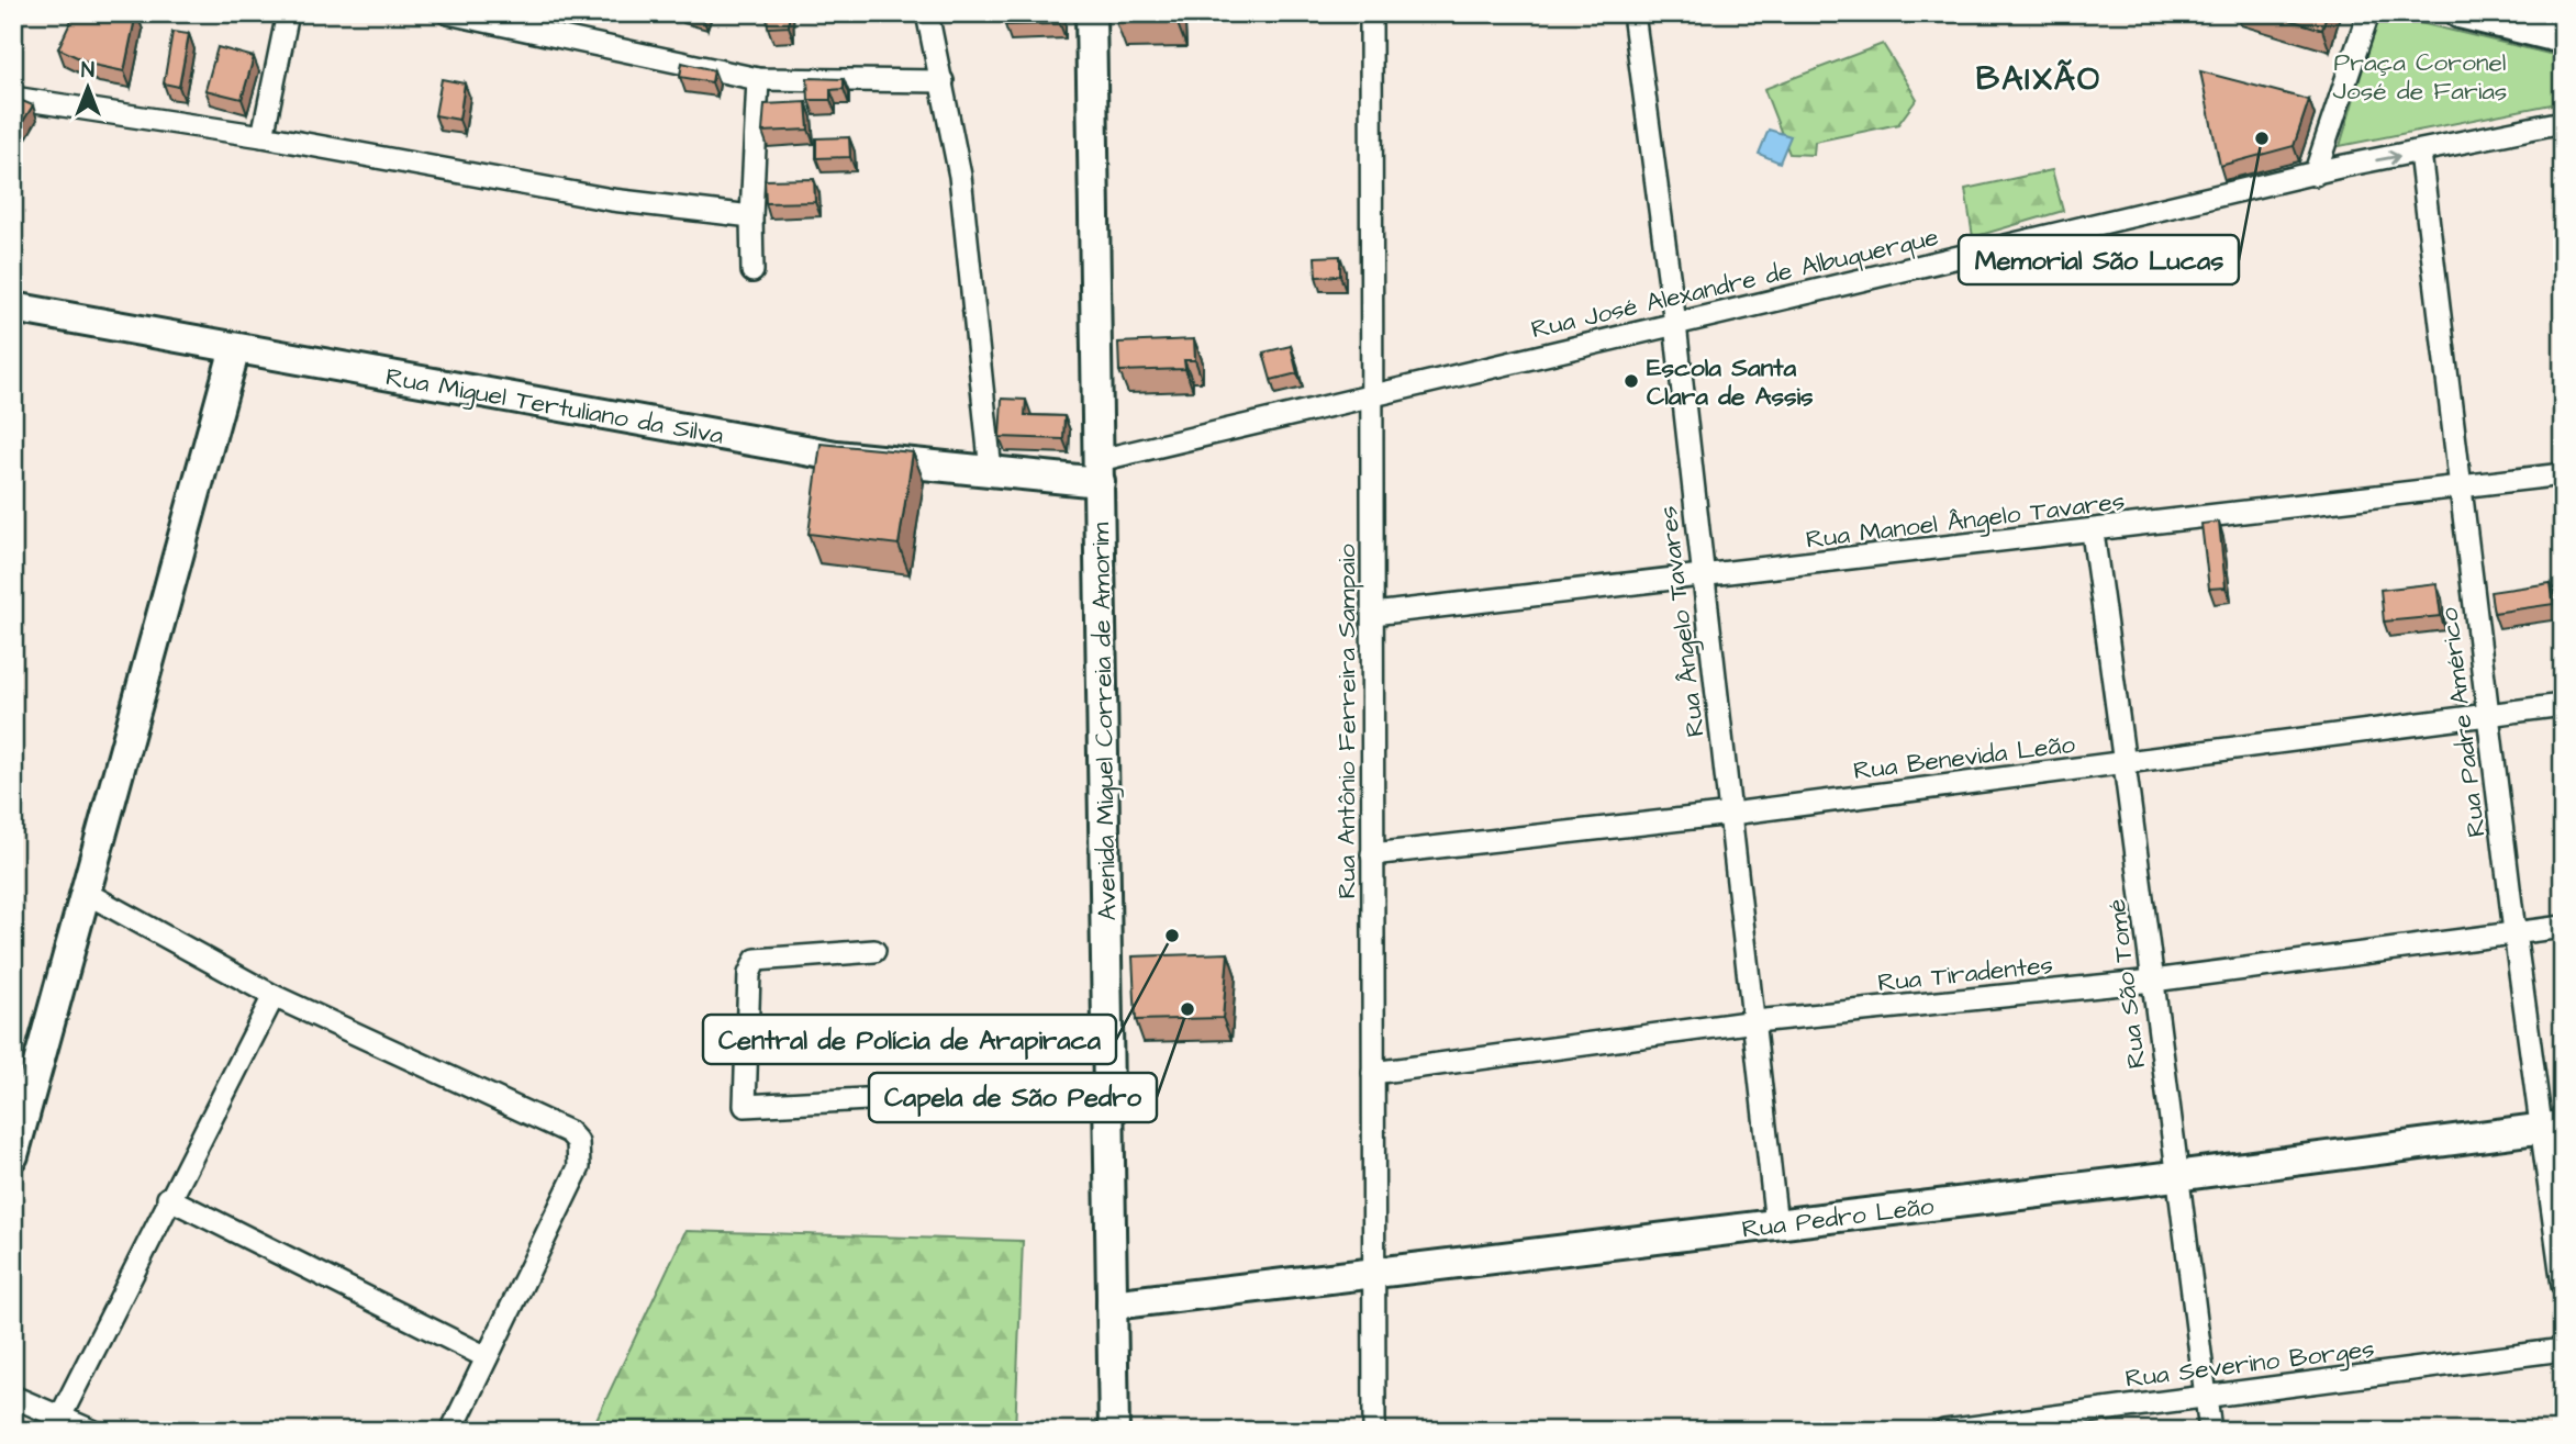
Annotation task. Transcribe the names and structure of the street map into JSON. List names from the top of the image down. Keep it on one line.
{"streets":{"street":["Rua José Alexandre de Albuquerque","Rua Miguel Tertuliano da Silva","Rua Manoel Ângelo Tavares","Rua Ângelo Tavares","Avenida Miguel Correia de Amorim","Rua Antônio Ferreira Sampaio","Rua Padre Américo","Rua Benevida Leão","Rua Tiradentes","Rua São Tomé","Rua Pedro Leão","Rua Severino Borges"]},"crossings":[["Rua José Alexandre de Albuquerque","Rua Miguel Tertuliano da Silva"],["Rua José Alexandre de Albuquerque","Rua Ângelo Tavares"],["Rua José Alexandre de Albuquerque","Avenida Miguel Correia de Amorim"],["Rua José Alexandre de Albuquerque","Rua Antônio Ferreira Sampaio"],["Rua José Alexandre de Albuquerque","Rua Padre Américo"],["Rua Miguel Tertuliano da Silva","Avenida Miguel Correia de Amorim"],["Rua Manoel Ângelo Tavares","Rua Ângelo Tavares"],["Rua Manoel Ângelo Tavares","Rua Antônio Ferreira Sampaio"],["Rua Manoel Ângelo Tavares","Rua Padre Américo"],["Rua Manoel Ângelo Tavares","Rua São Tomé"],["Rua Ângelo Tavares","Rua Benevida Leão"],["Rua Ângelo Tavares","Rua Tiradentes"],["Rua Ângelo Tavares","Rua Pedro Leão"],["Avenida Miguel Correia de Amorim","Rua Pedro Leão"],["Rua Antônio Ferreira Sampaio","Rua Benevida Leão"],["Rua Antônio Ferreira Sampaio","Rua Tiradentes"],["Rua Antônio Ferreira Sampaio","Rua Pedro Leão"],["Rua Padre Américo","Rua Benevida Leão"],["Rua Padre Américo","Rua Tiradentes"],["Rua Padre Américo","Rua Pedro Leão"],["Rua Benevida Leão","Rua São Tomé"],["Rua Tiradentes","Rua São Tomé"],["Rua São Tomé","Rua Pedro Leão"],["Rua São Tomé","Rua Severino Borges"]],"districts":["BAIXÃO"],"parks":["Praça Coronel José de Farias"],"places":["Memorial São Lucas","Escola Santa Clara de Assis","Central de Polícia de Arapiraca","Capela de São Pedro"],"north":"top"}
